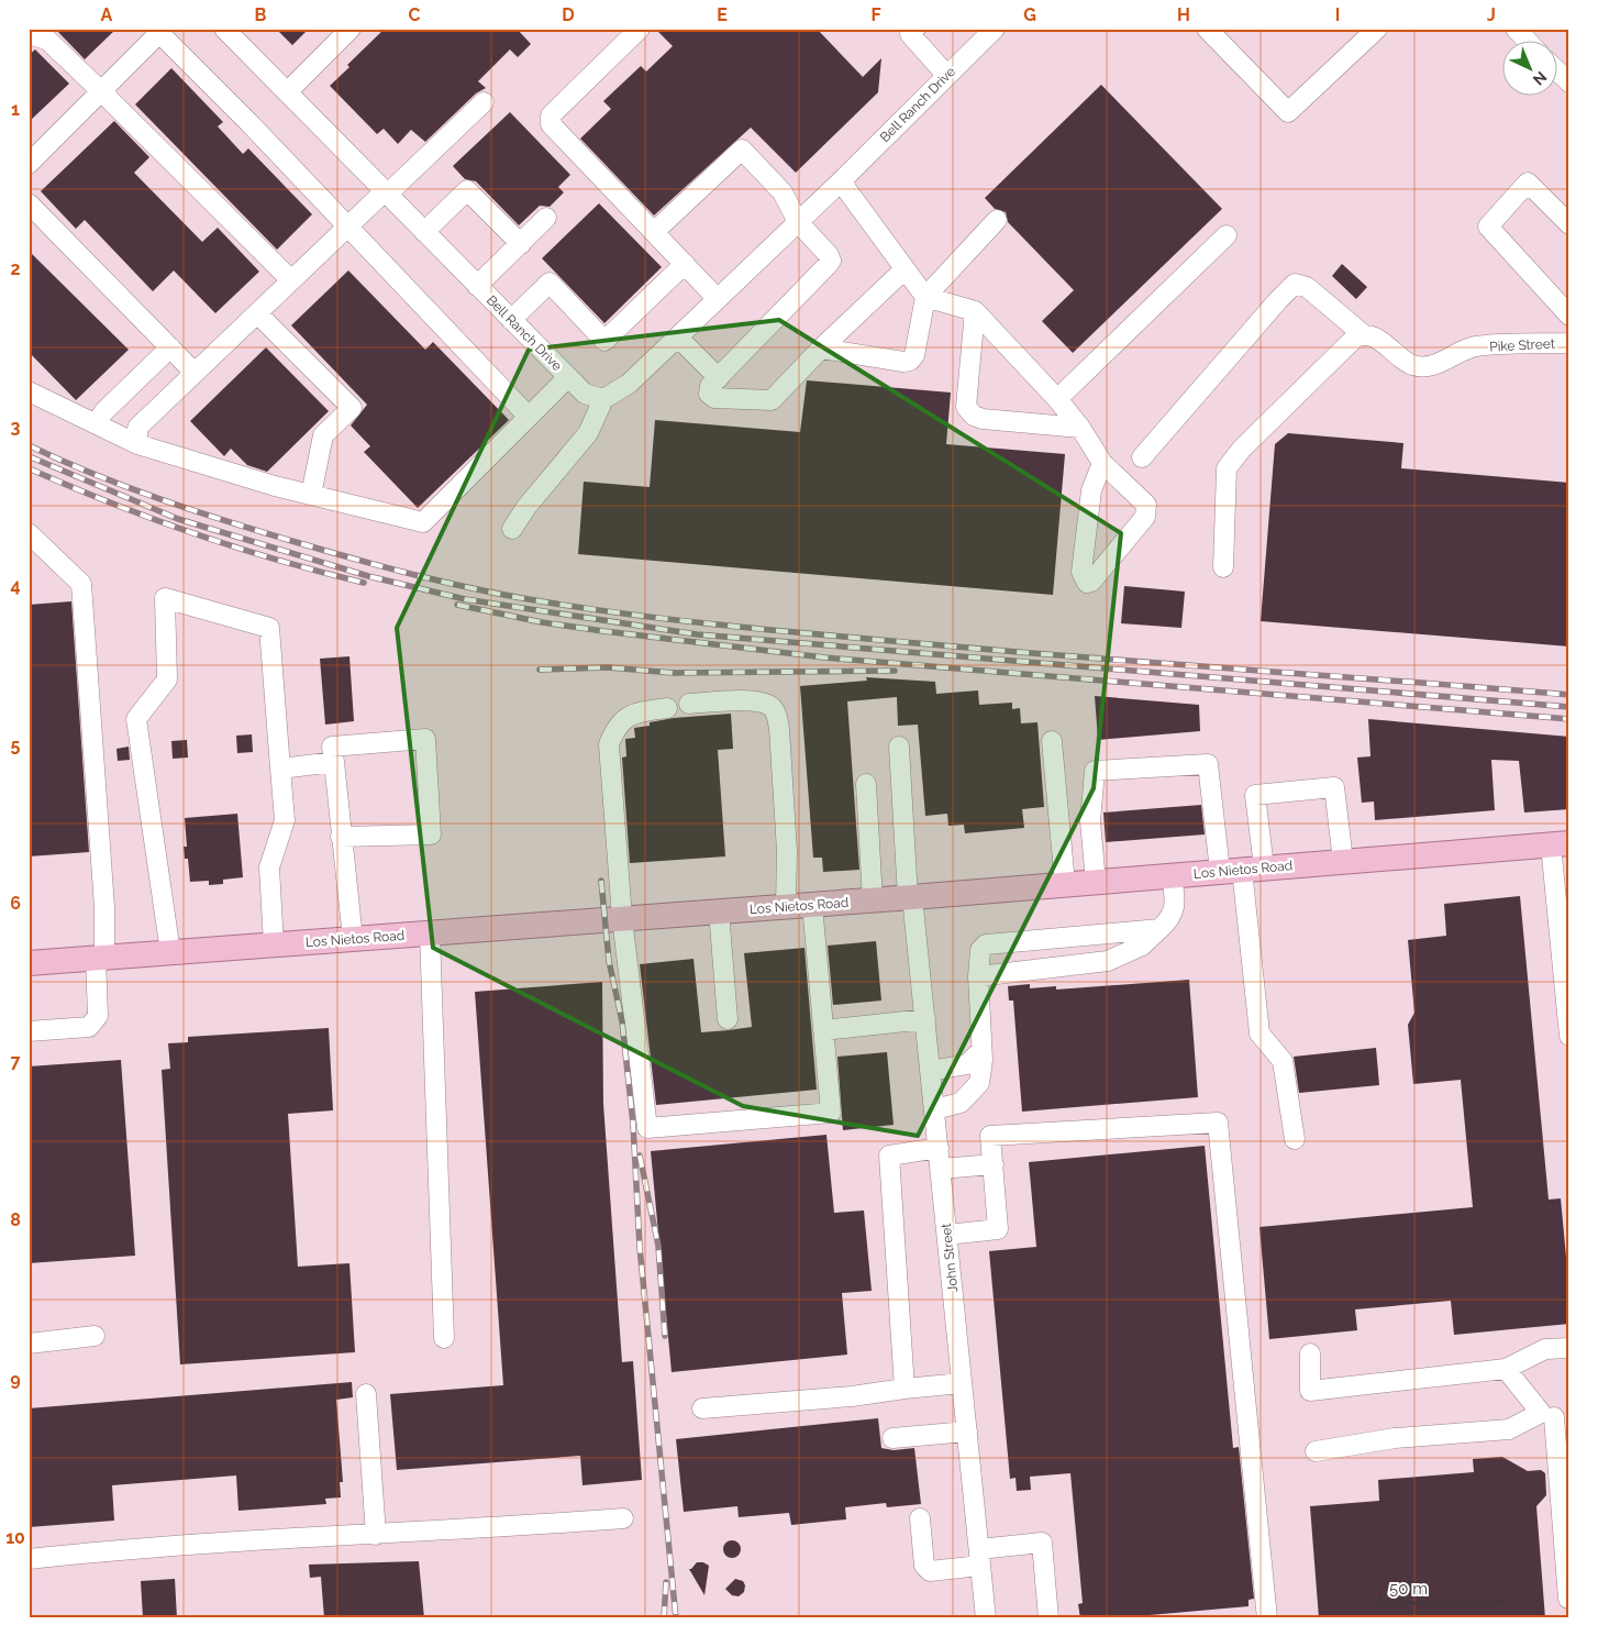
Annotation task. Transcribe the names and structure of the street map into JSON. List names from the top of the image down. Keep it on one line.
{"streets":{"main road":["Los Nietos Road"],"street":["Bell Ranch Drive","Pike Street","John Street"]},"crossings":[["Los Nietos Road","John Street"]],"scale_bar":"50 m","north":"bottom right","grid":{"columns":["A","B","C","D","E","F","G","H","I","J"],"rows":["1","2","3","4","5","6","7","8","9","10"]}}
